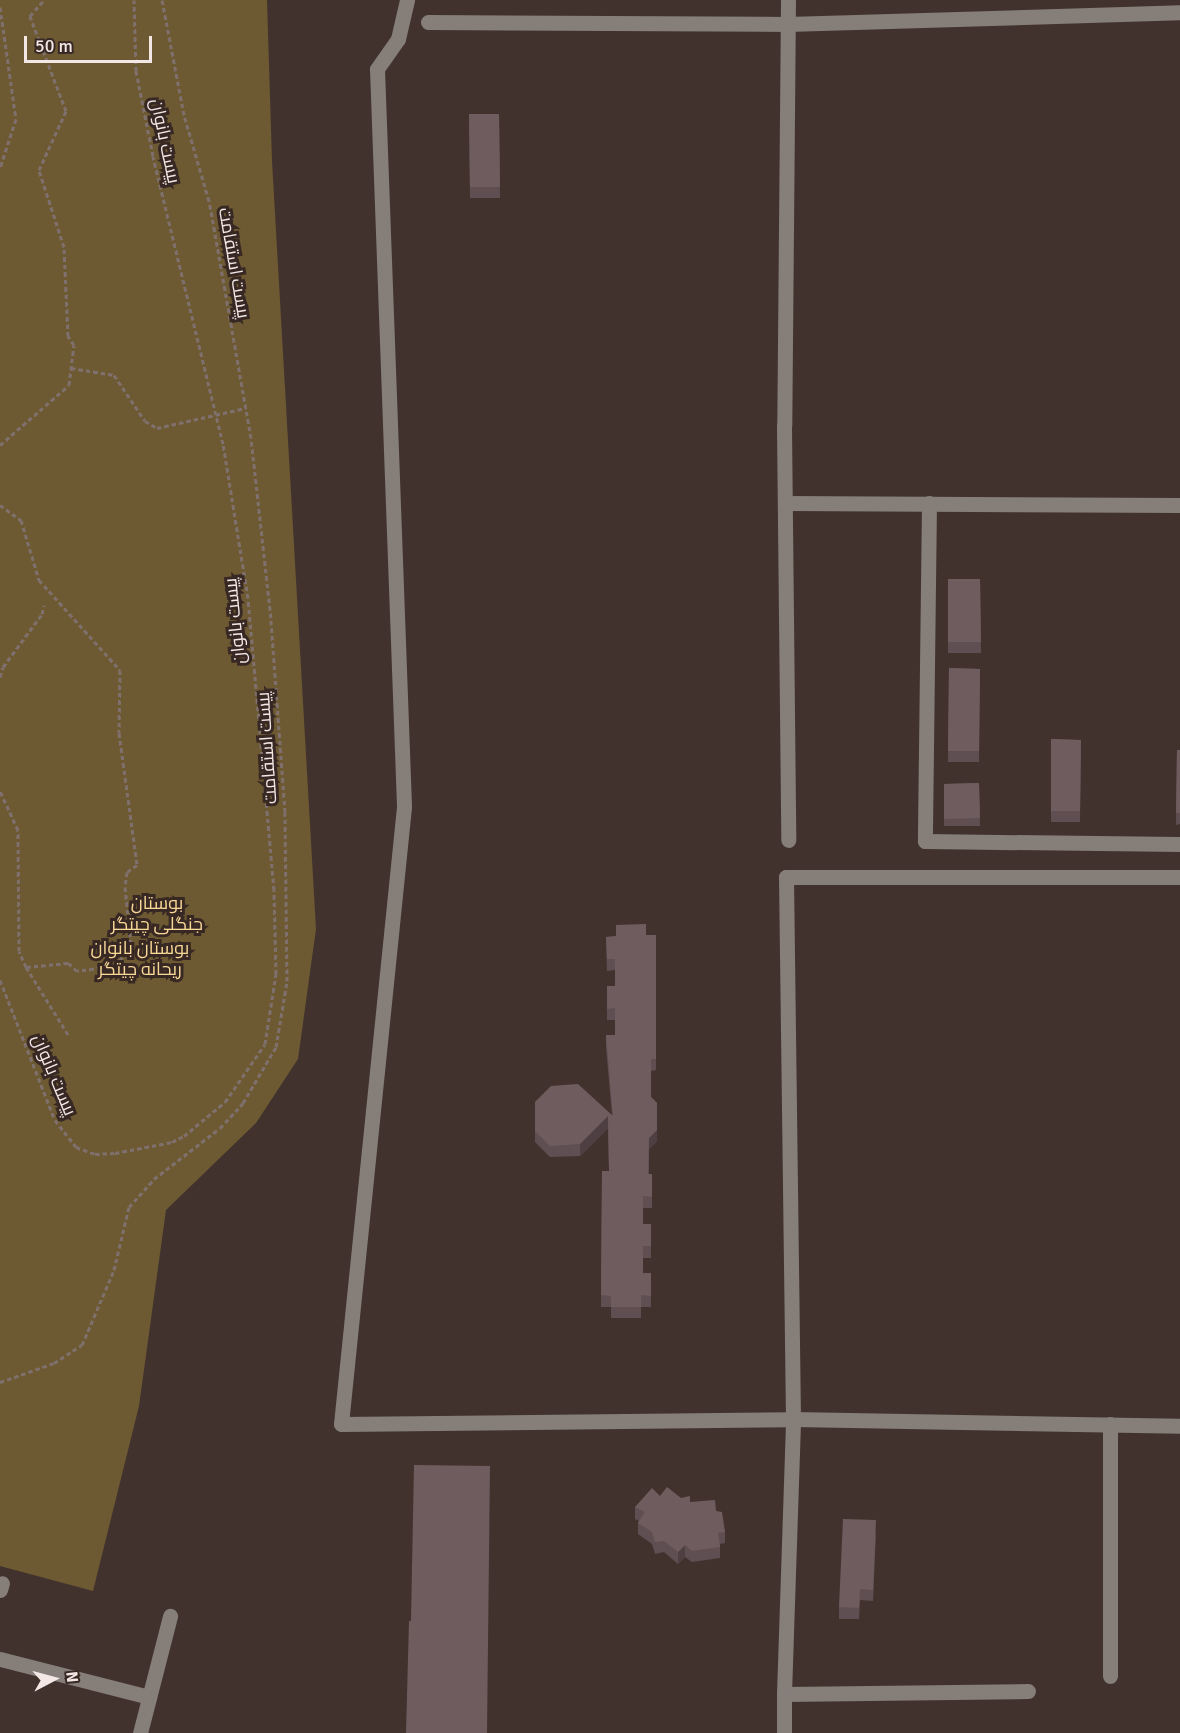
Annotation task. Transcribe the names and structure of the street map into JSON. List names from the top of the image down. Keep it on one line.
{"streets":{"path":["پیست بانوان","پیست استقامت"]},"parks":["بوستان جنگلی چیتگر","بوستان بانوان ریحانه چیتگر"],"scale_bar":"50 m","north":"right"}
